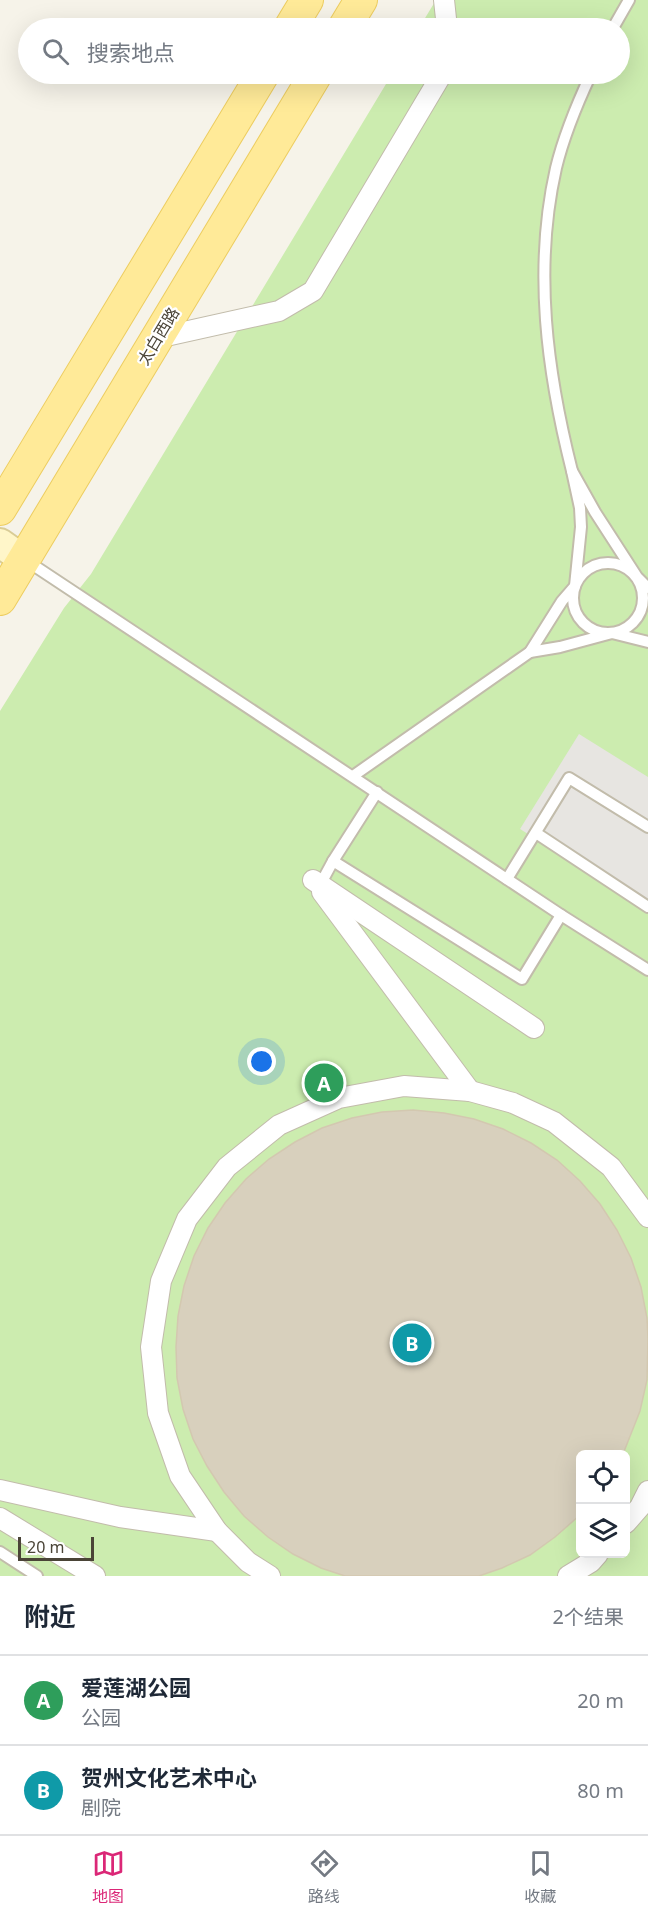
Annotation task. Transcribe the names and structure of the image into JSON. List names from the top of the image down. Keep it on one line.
{"streets":{"main road":["太白西路"]},"scale_bar":"20 m","page":{"search":"搜索地点","pins":["A","B"],"scale":"20 m","heading":["附近","2个结果"],"list":[{"mark":"A","name":"爱莲湖公园","note":"公园","value":"20 m"},{"mark":"B","name":"贺州文化艺术中心","note":"剧院","value":"80 m"}],"nav":["地图","路线","收藏"]}}
